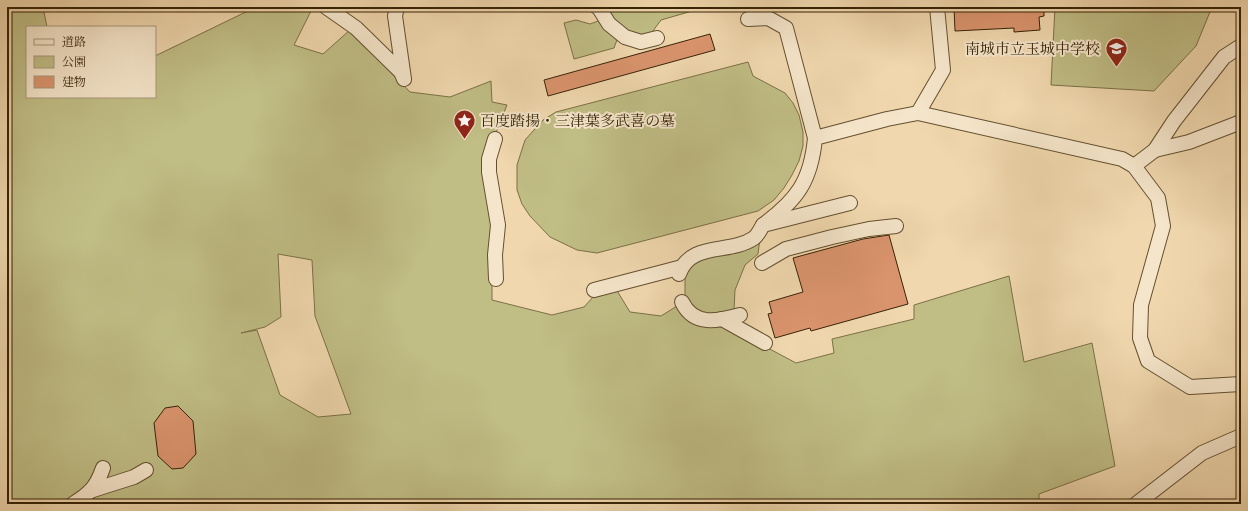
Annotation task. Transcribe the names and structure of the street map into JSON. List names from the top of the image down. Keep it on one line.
{"places":{"school or university":["南城市立玉城中学校"],"place":["百度踏揚・三津葉多武喜の墓"]},"legend":["道路","公園","建物"]}
